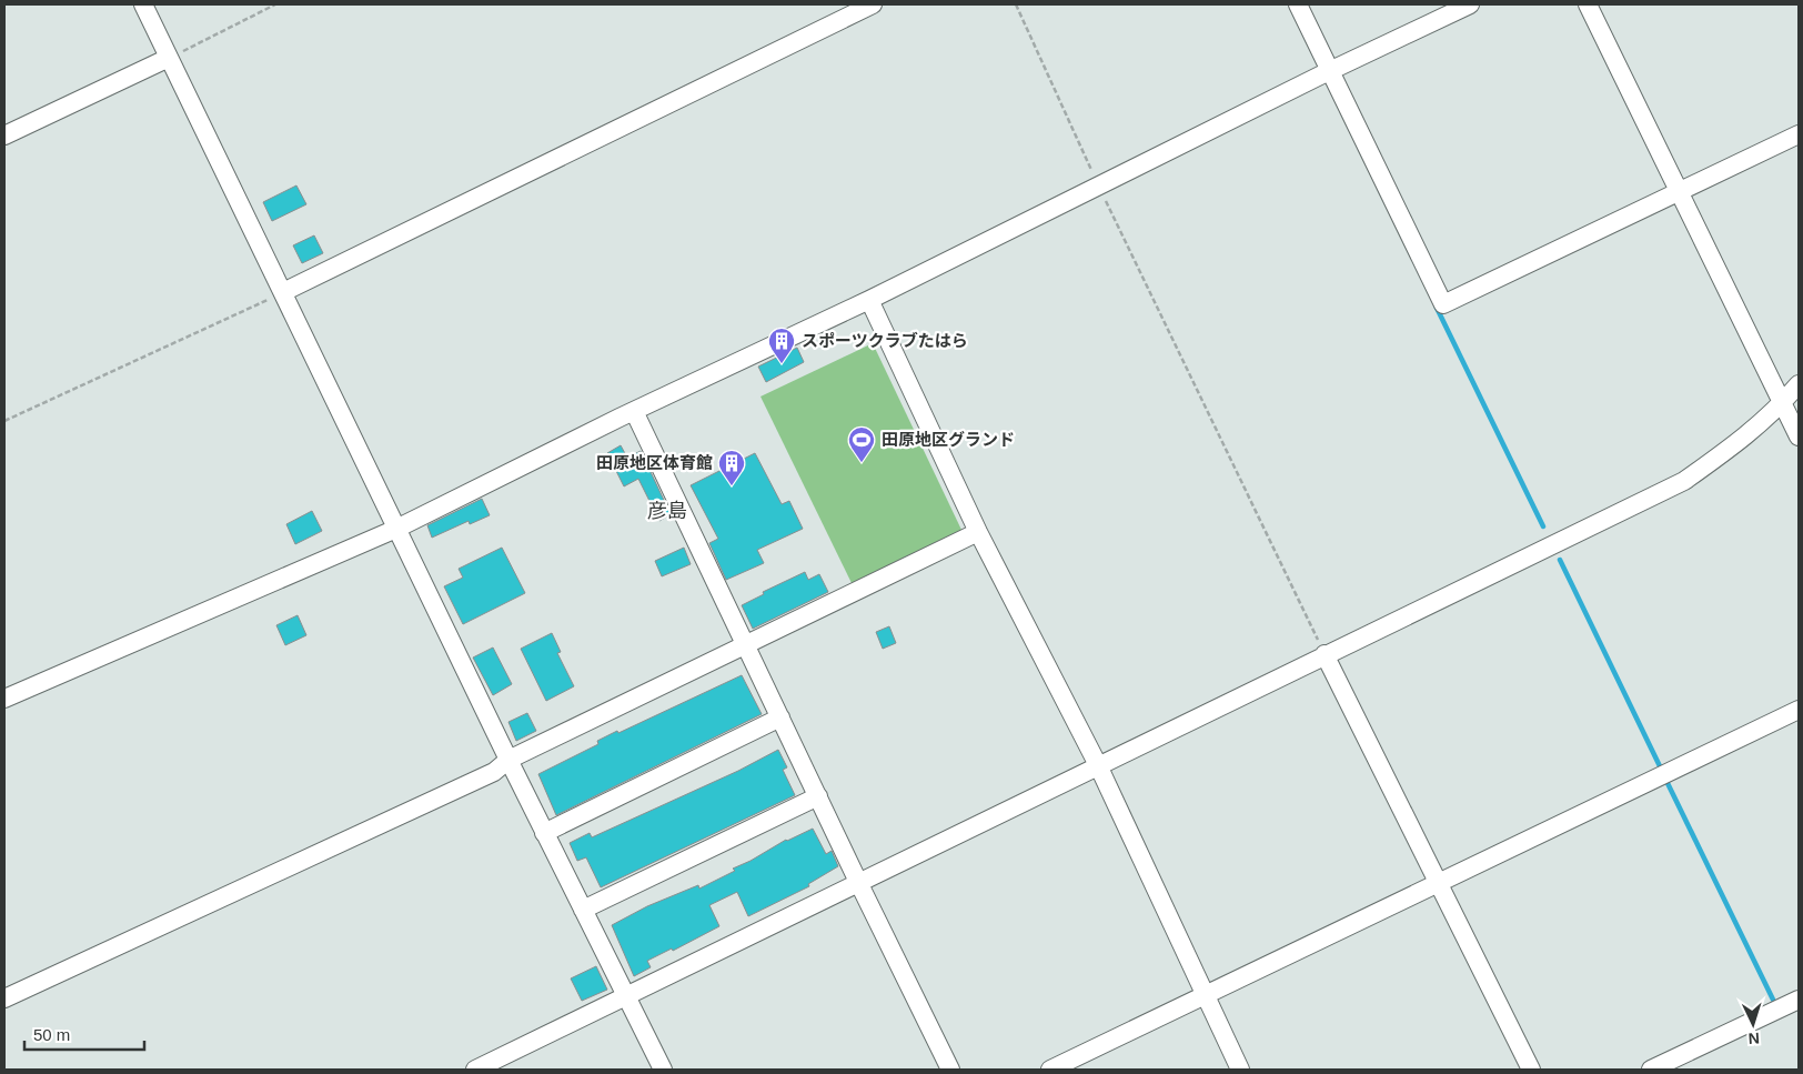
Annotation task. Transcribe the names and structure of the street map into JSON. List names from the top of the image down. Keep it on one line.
{"districts":["彦島"],"places":{"building":["スポーツクラブたはら","田原地区体育館"],"sports":["田原地区グランド"]},"scale_bar":"50 m","north":"bottom"}
